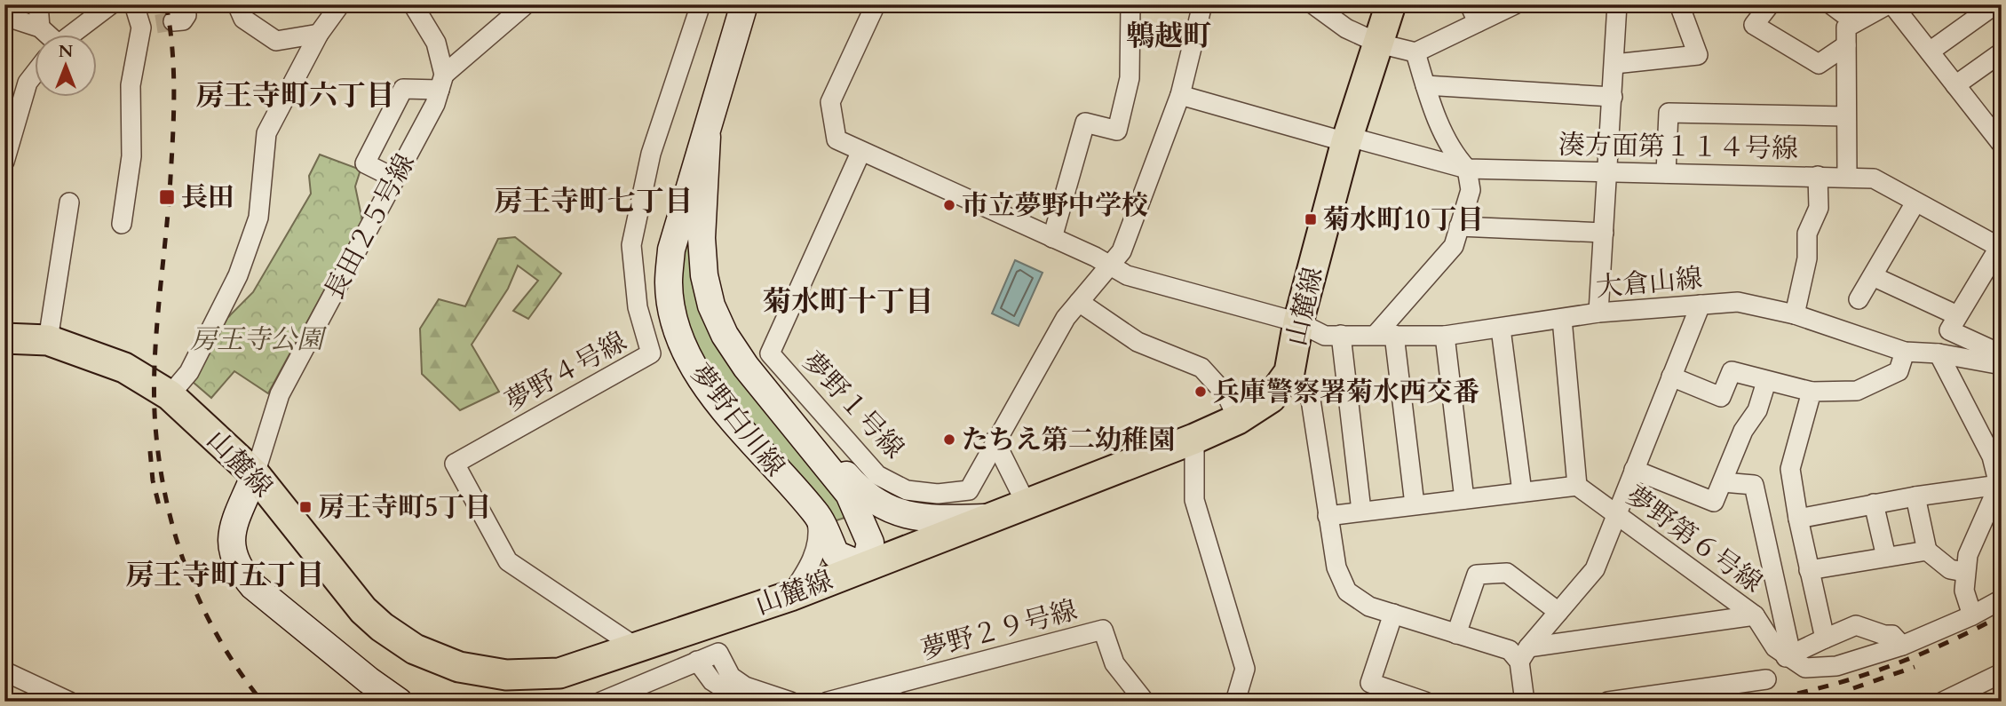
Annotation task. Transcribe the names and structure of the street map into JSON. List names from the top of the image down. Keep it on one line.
{"streets":{"main road":["山麓線"],"street":["湊方面第１１４号線","長田２５号線","大倉山線","夢野４号線","夢野１号線","夢野白川線","夢野第６号線","夢野２９号線"]},"crossings":[["湊方面第１１４号線","山麓線"],["湊方面第１１４号線","夢野１号線"],["長田２５号線","山麓線"],["大倉山線","山麓線"],["大倉山線","夢野１号線"],["山麓線","夢野４号線"],["山麓線","夢野白川線"]],"districts":["鵯越町","房王寺町六丁目","房王寺町七丁目","菊水町十丁目","房王寺町五丁目"],"parks":["房王寺公園"],"places":{"transit":["長田","菊水町10丁目","房王寺町5丁目"],"other":["市立夢野中学校","兵庫警察署菊水西交番","たちえ第二幼稚園"]},"north":"top"}
